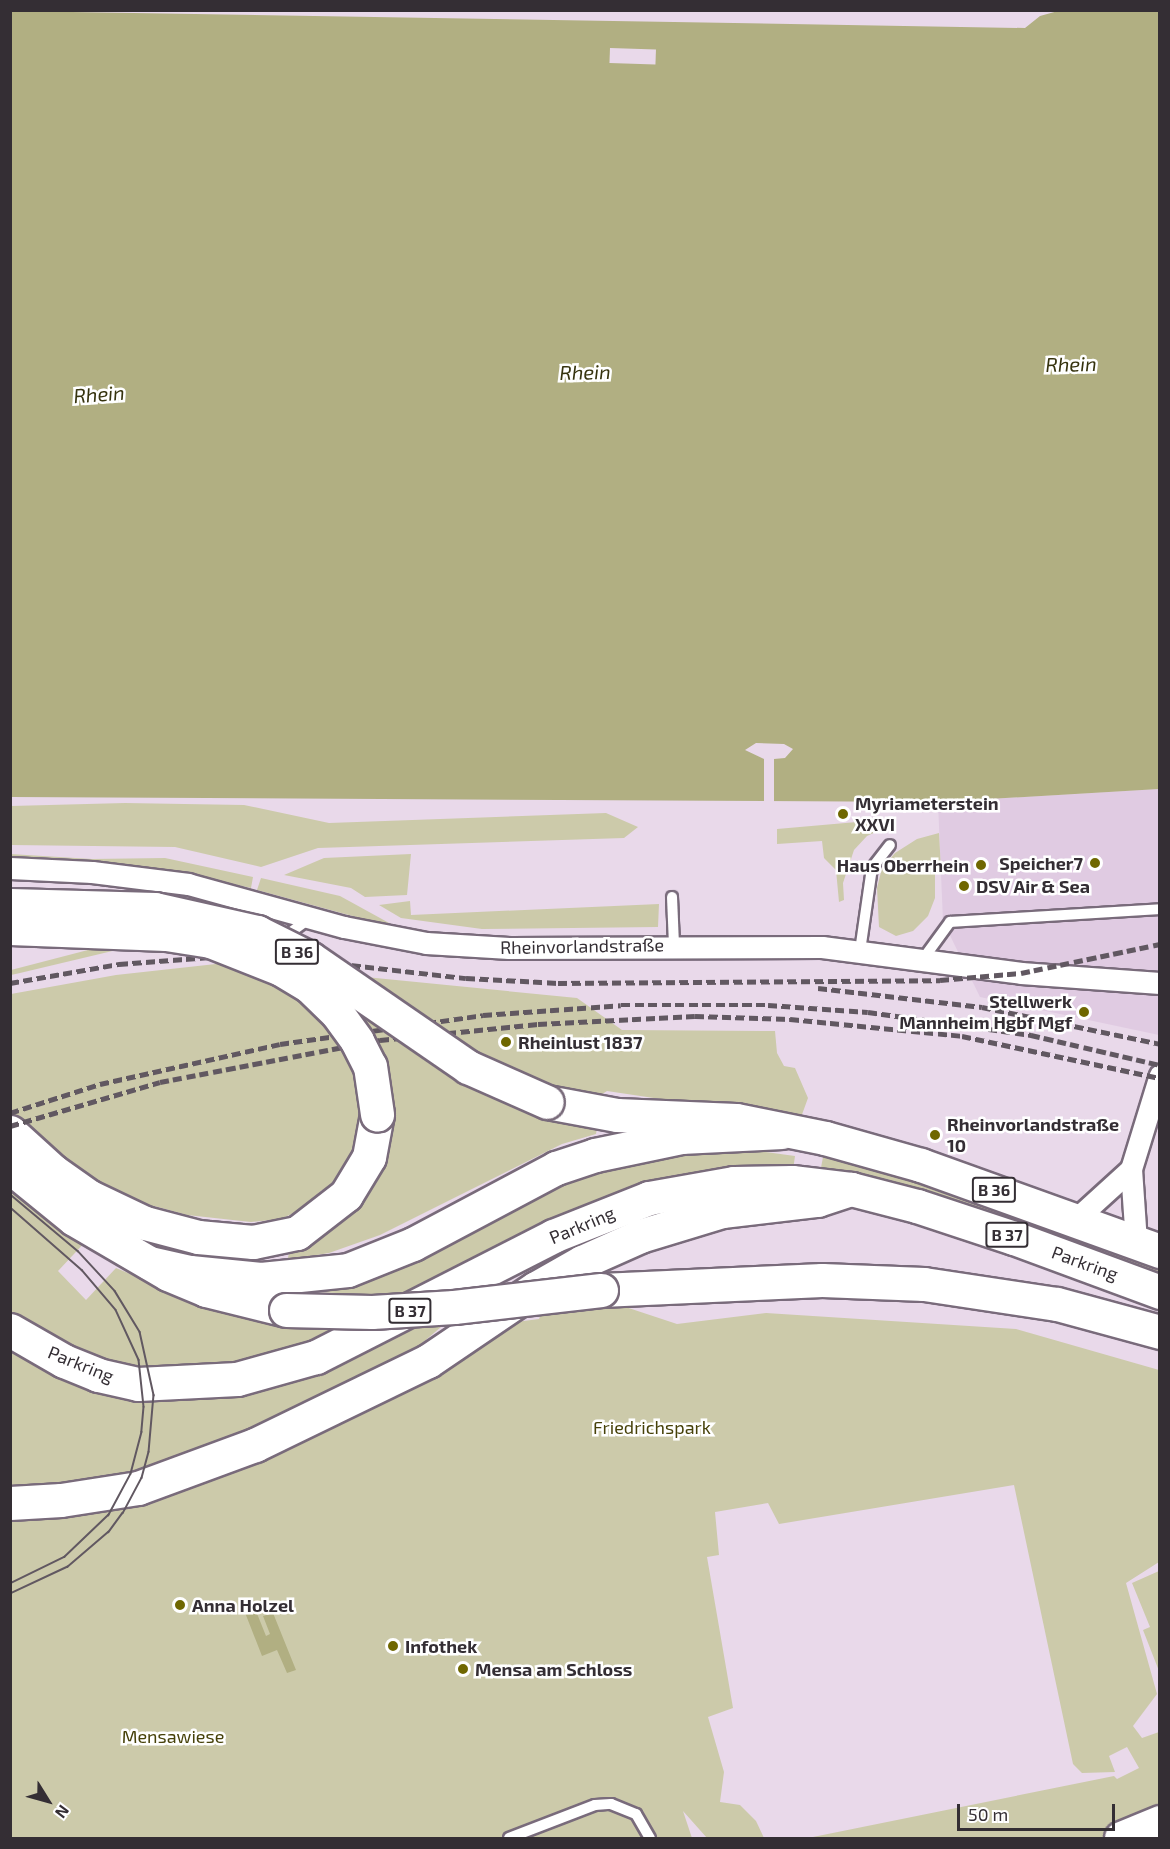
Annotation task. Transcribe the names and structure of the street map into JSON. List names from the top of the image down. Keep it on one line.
{"streets":{"main road":["B 36","Parkring","B 37"],"street":["Rheinvorlandstraße"]},"crossings":[["B 36","Parkring"],["B 36","B 37"]],"water":["Rhein"],"parks":["Friedrichspark","Mensawiese"],"places":["Myriameterstein XXVI","Speicher7","Haus Oberrhein","DSV Air & Sea","Stellwerk Mannheim Hgbf Mgf","Rheinlust 1837","Rheinvorlandstraße 10","Anna Holzel","Infothek","Mensa am Schloss"],"scale_bar":"50 m","north":"bottom right"}
